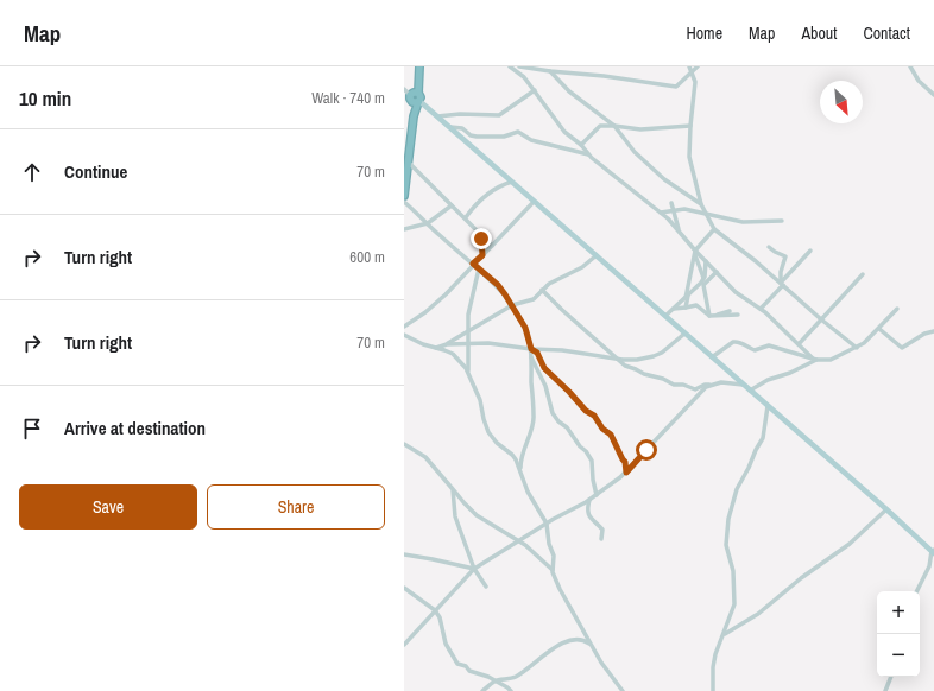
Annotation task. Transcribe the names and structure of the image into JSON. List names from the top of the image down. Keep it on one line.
{"north":"bottom right","page":{"header":"Map","nav":["Home","Map","About","Contact"],"heading":["10 min","Walk · 740 m"],"list":[["Continue","70 m"],["Turn right","600 m"],["Turn right","70 m"],"Arrive at destination"],"buttons":["Save","Share"],"map_buttons":["+","−"]}}
